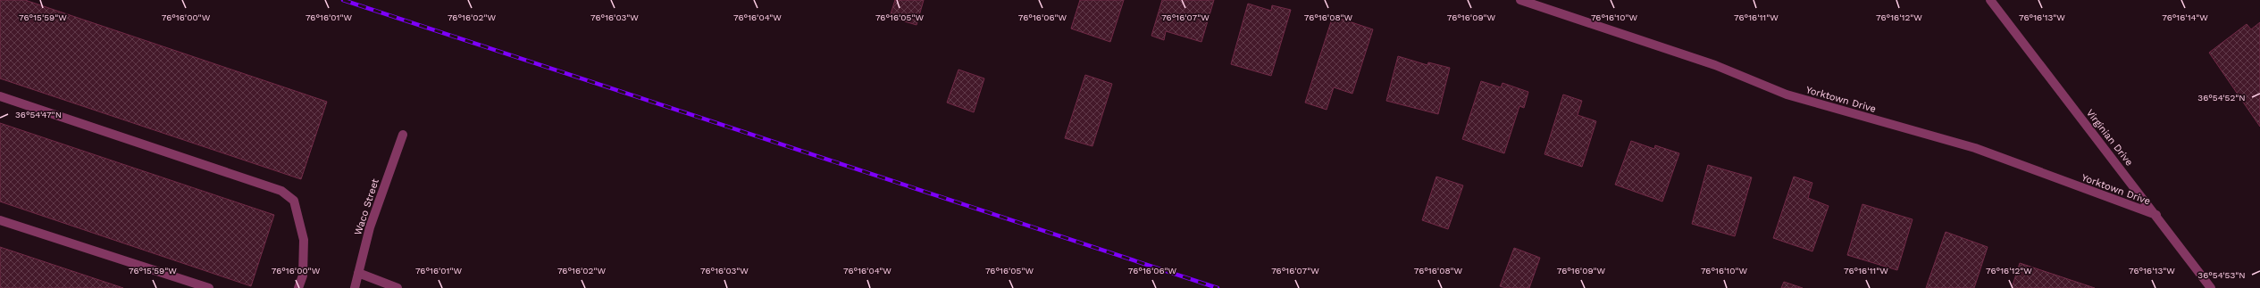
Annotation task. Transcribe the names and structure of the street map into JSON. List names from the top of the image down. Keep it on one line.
{"streets":{"street":["Yorktown Drive","Virginian Drive","Waco Street"]},"crossings":[["Yorktown Drive","Virginian Drive"]],"coordinates":["76°16'11\"W","76°15'59\"W","76°16'00\"W","76°16'01\"W","76°16'02\"W","76°16'03\"W","76°16'04\"W","76°16'06\"W","76°16'08\"W","76°16'09\"W","76°16'13\"W","76°16'05\"W","76°16'07\"W","76°16'10\"W","76°16'12\"W","76°16'14\"W","36°54'52\"N","36°54'47\"N","36°54'53\"N"]}
